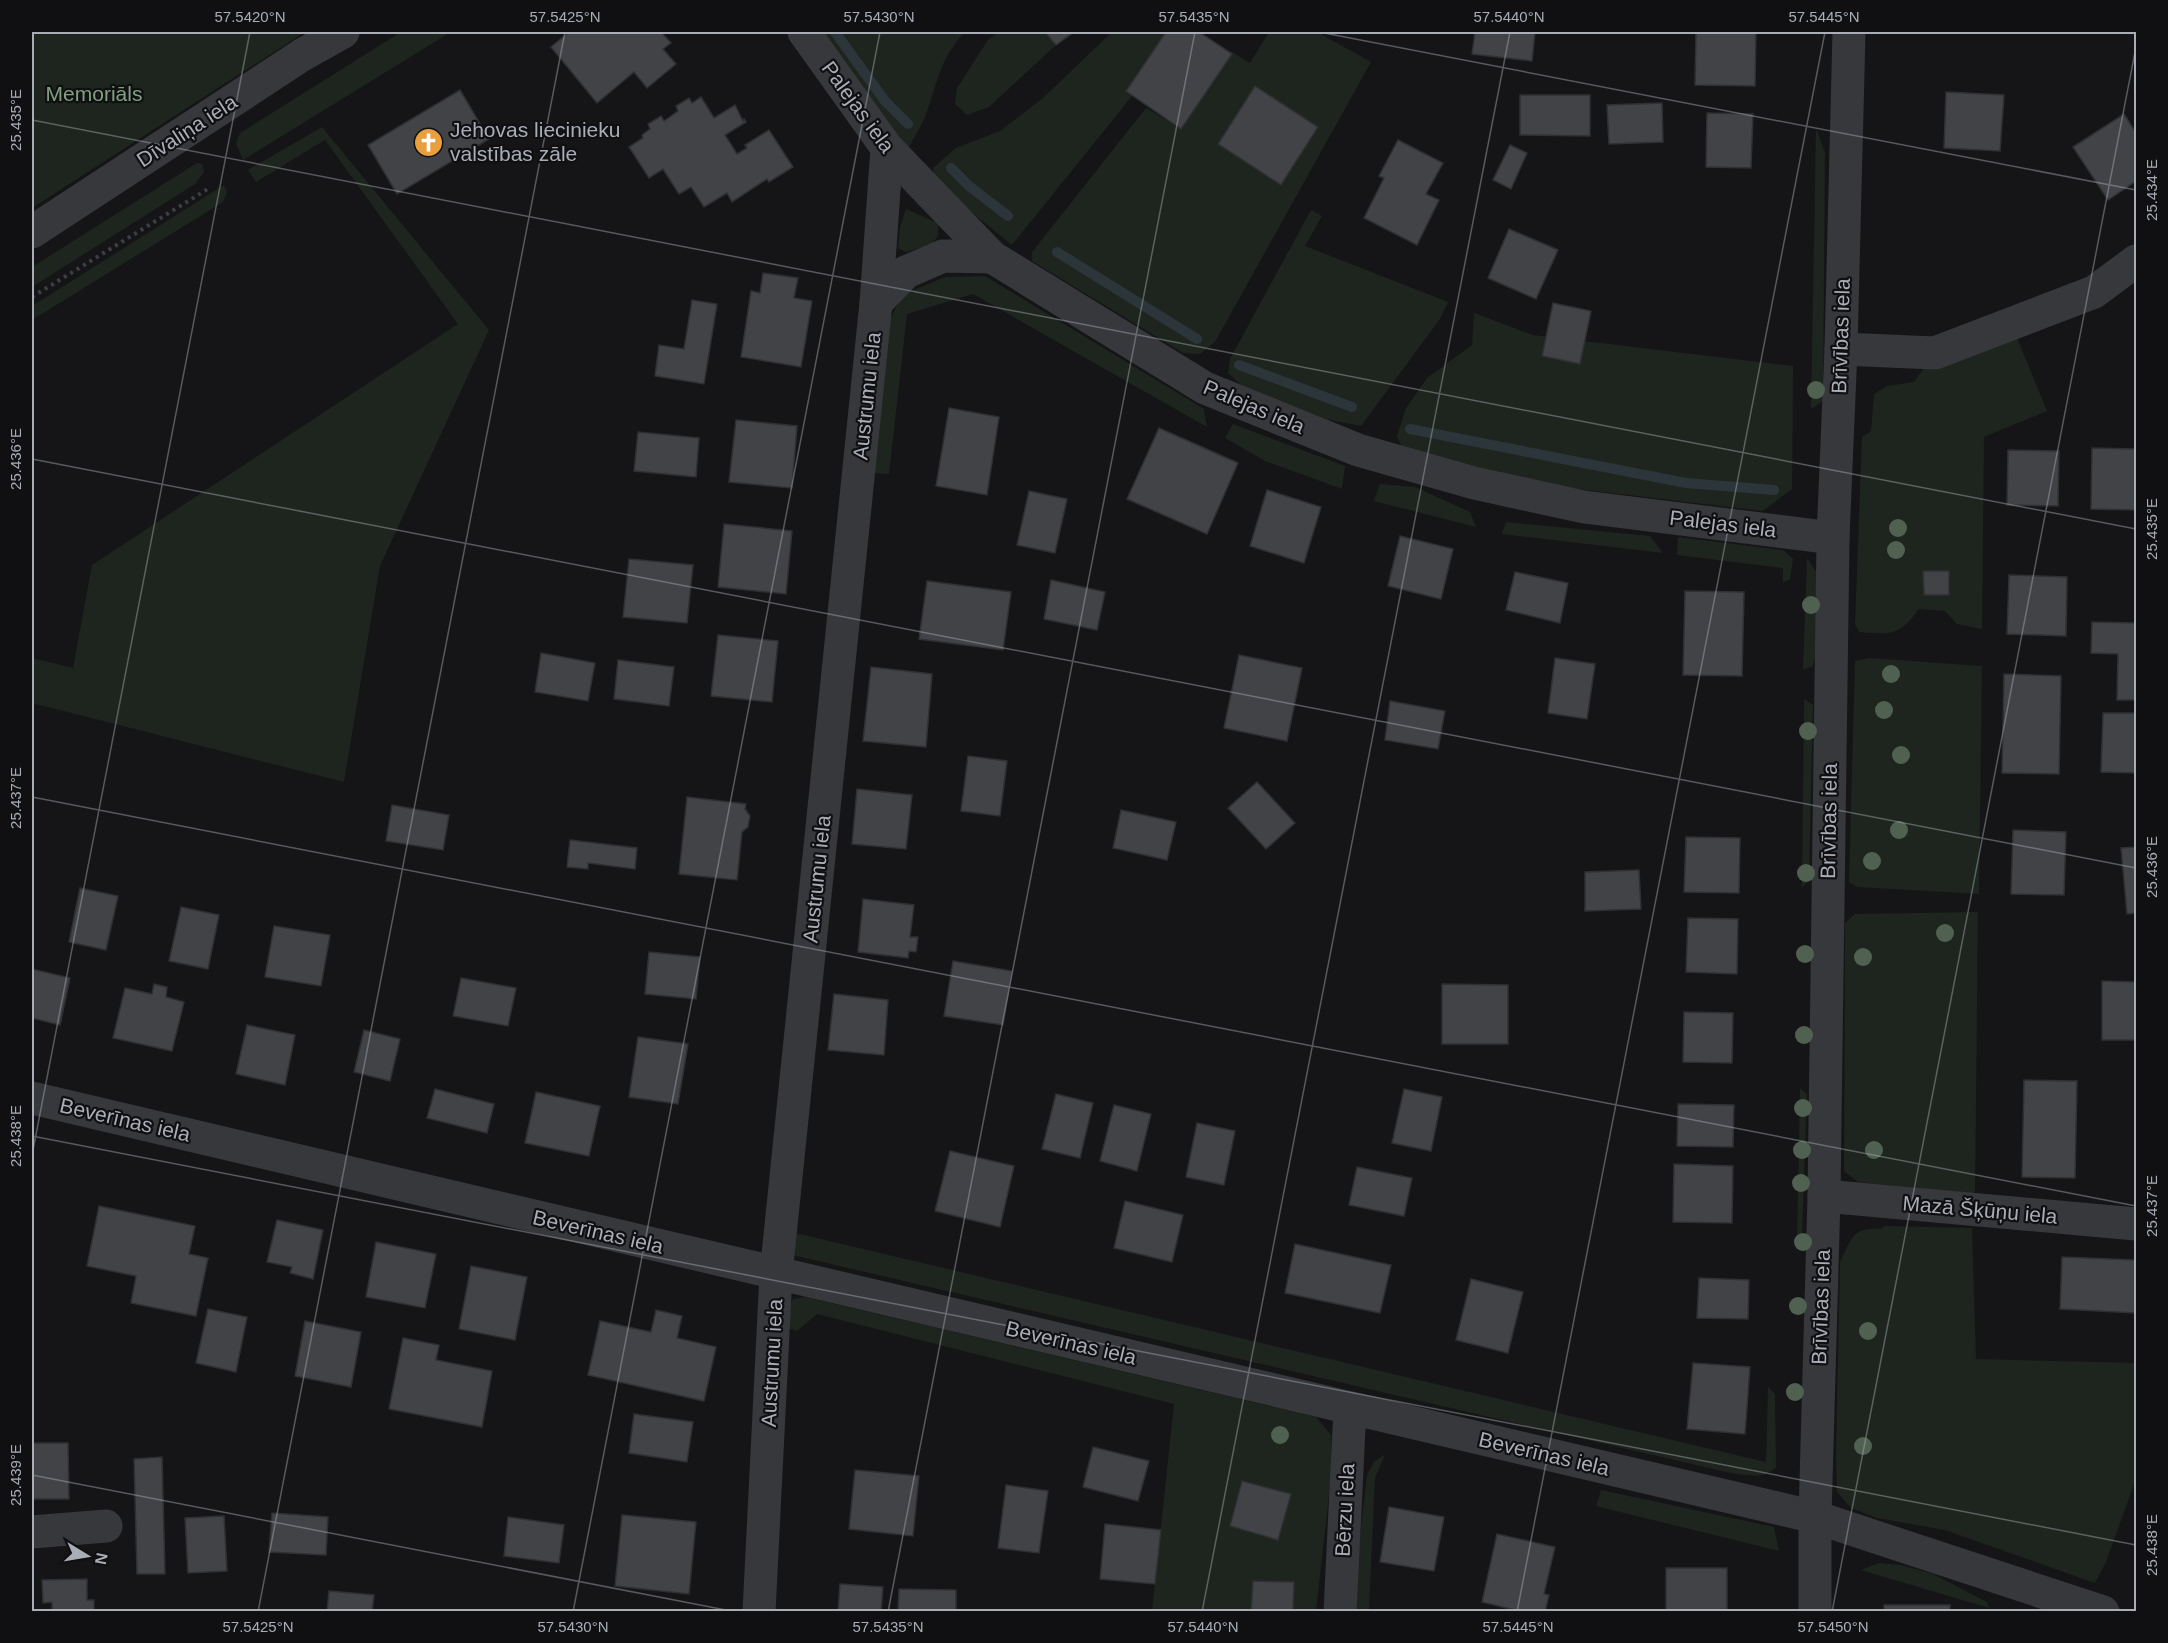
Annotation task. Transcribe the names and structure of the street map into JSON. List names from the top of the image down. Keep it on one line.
{"streets":{"street":["Palejas iela","Dīvaliņa iela","Brīvības iela","Austrumu iela","Beverīnas iela","Mazā Šķūņu iela","Bērzu iela"]},"crossings":[["Palejas iela","Brīvības iela"],["Palejas iela","Austrumu iela"],["Brīvības iela","Beverīnas iela"],["Brīvības iela","Mazā Šķūņu iela"],["Austrumu iela","Beverīnas iela"],["Beverīnas iela","Bērzu iela"]],"parks":["Memoriāls"],"places":{"church":["Jehovas liecinieku valstības zāle"]},"north":"right","coordinates":["57.5420°N","57.5425°N","57.5430°N","57.5435°N","57.5440°N","57.5445°N","25.435°E","25.434°E","25.436°E","25.437°E","25.438°E","25.439°E","57.5450°N"]}
